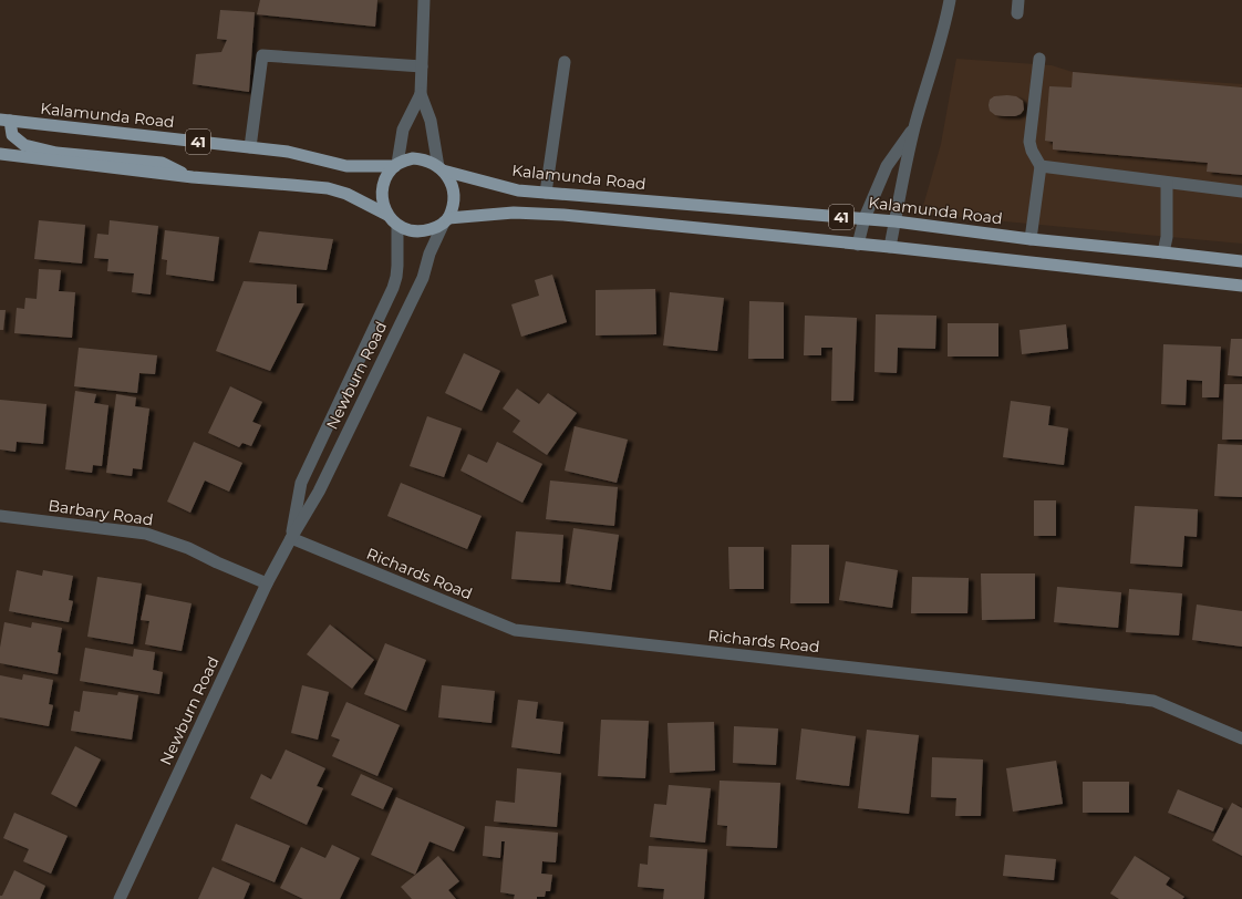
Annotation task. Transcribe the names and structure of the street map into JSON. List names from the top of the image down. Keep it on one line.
{"streets":{"main road":["Kalamunda Road","41"],"street":["Newburn Road","Barbary Road","Richards Road"]},"crossings":[["Kalamunda Road","41"],["Kalamunda Road","Newburn Road"],["41","Newburn Road"],["Newburn Road","Barbary Road"],["Newburn Road","Richards Road"]]}
